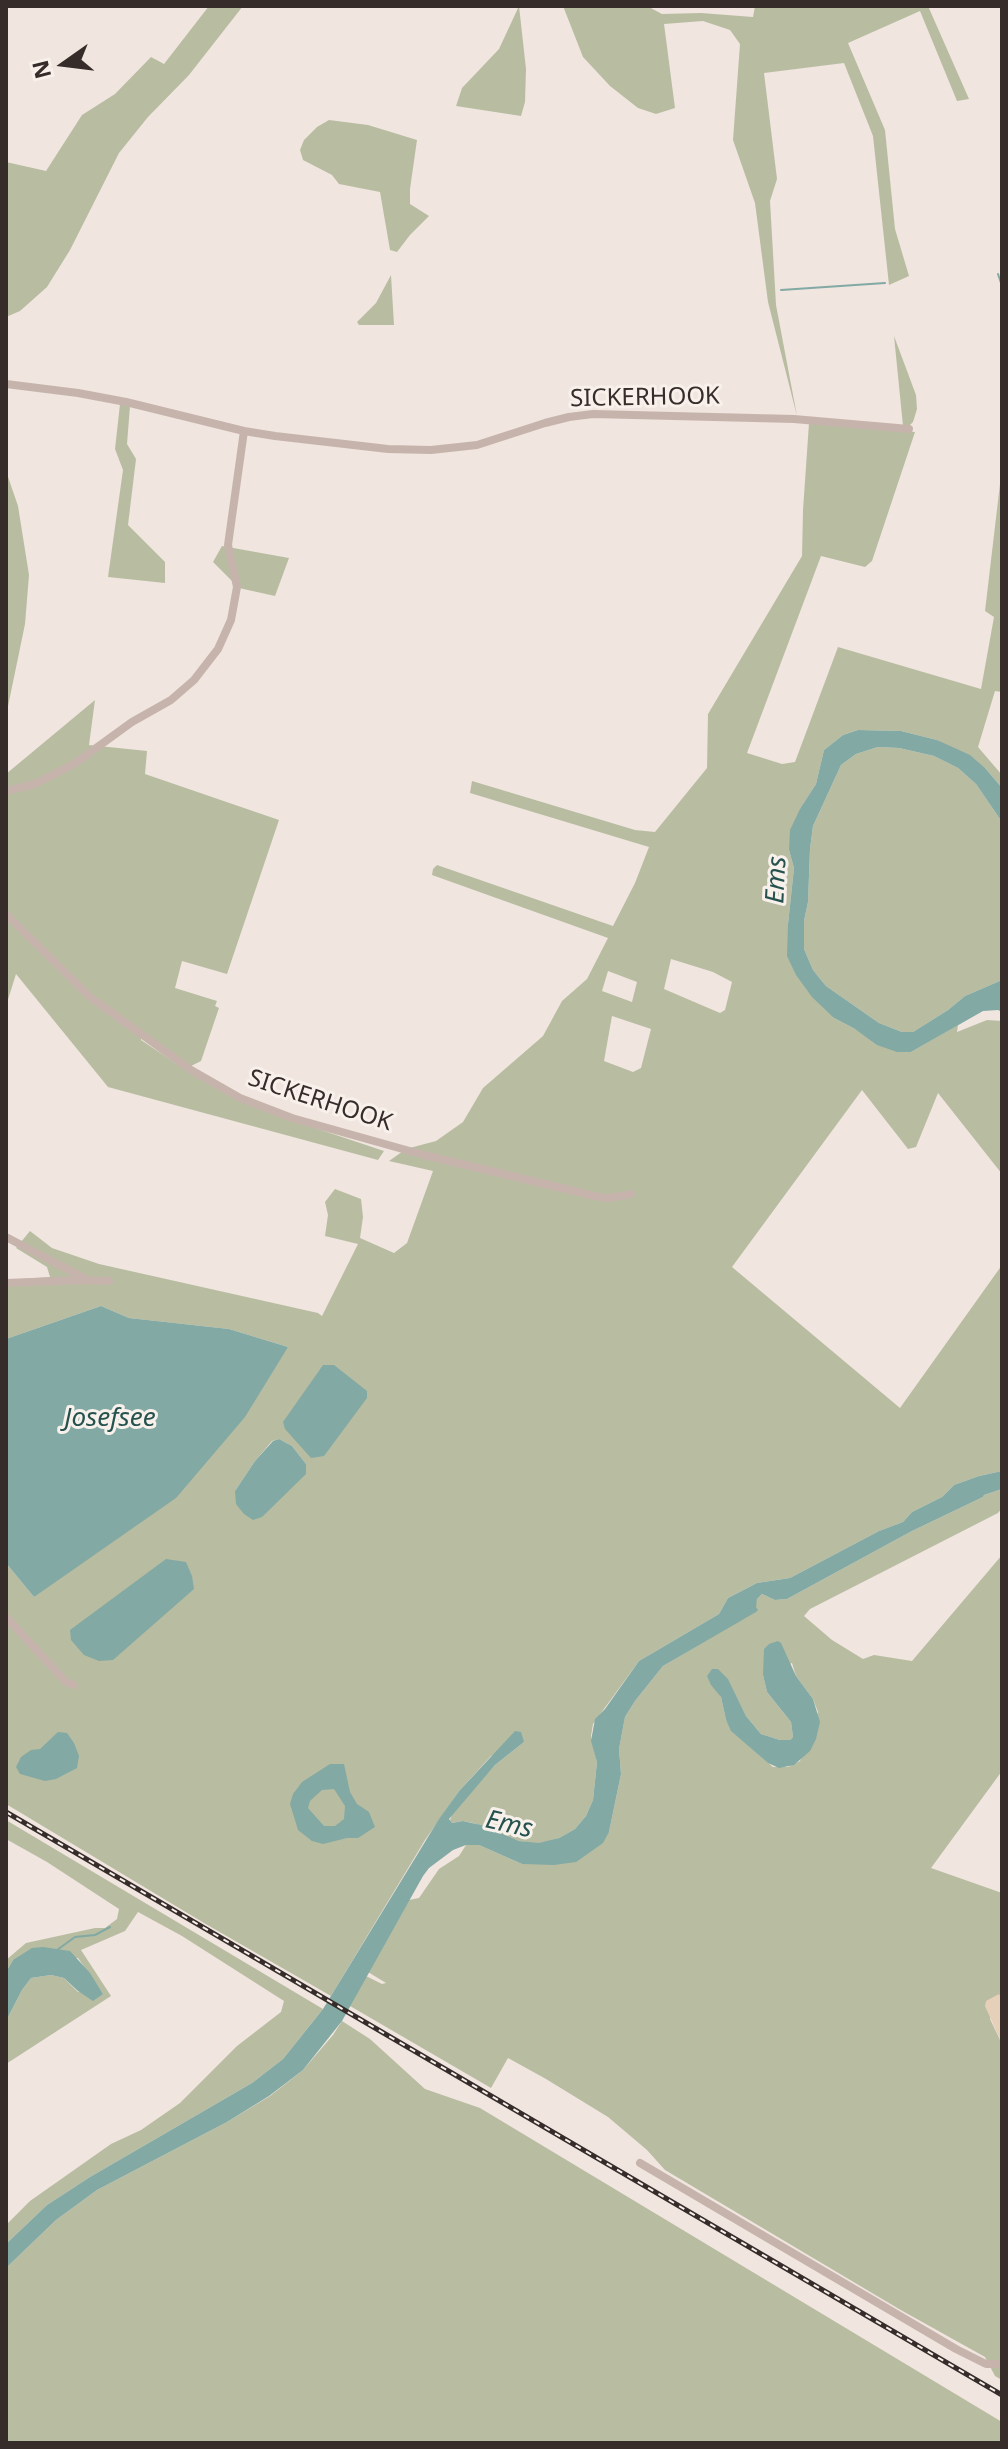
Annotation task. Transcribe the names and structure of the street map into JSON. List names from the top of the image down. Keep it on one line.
{"streets":{"street":["SICKERHOOK"]},"water":["Ems","Josefsee"],"north":"left"}
